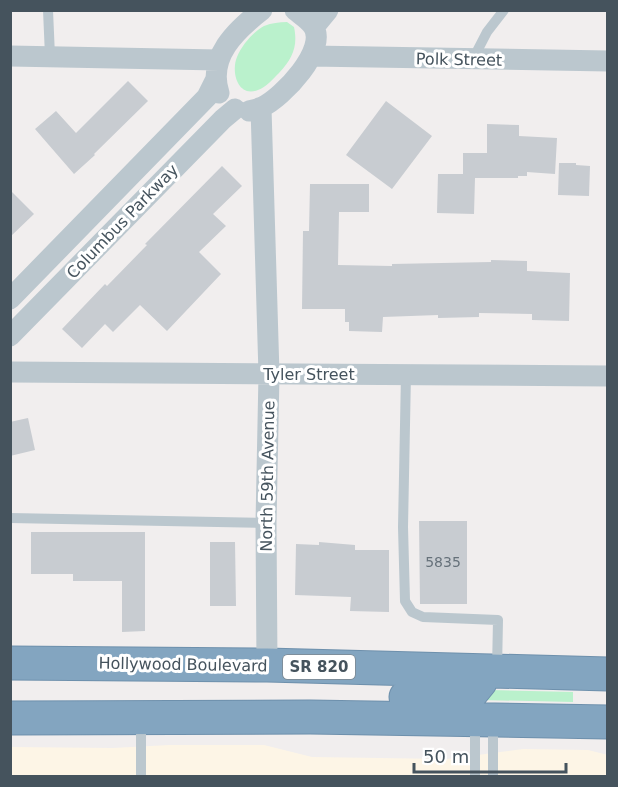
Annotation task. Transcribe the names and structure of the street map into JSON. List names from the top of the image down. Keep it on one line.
{"streets":{"highway":["Hollywood Boulevard","SR 820"],"street":["Polk Street","Columbus Parkway","Tyler Street","North 59th Avenue"]},"crossings":[["Tyler Street","North 59th Avenue"],["North 59th Avenue","Hollywood Boulevard"]],"house_numbers":["5835"],"scale_bar":"50 m"}
